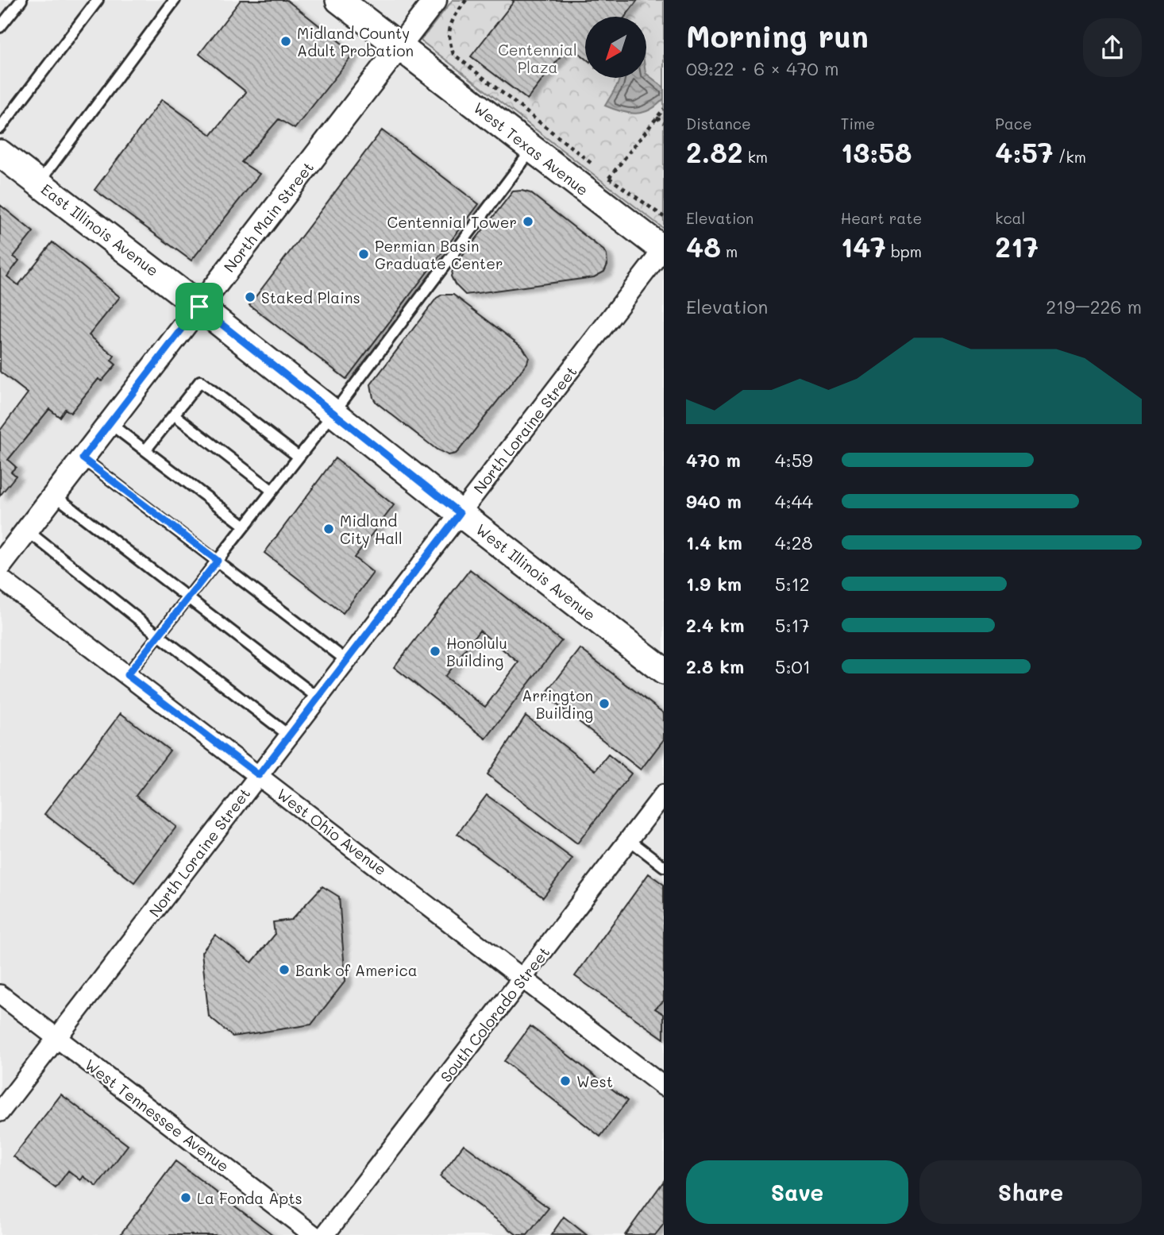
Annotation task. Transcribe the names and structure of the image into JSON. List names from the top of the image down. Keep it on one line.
{"streets":{"main road":["West Texas Avenue","East Illinois Avenue","West Illinois Avenue"],"street":["North Main Street","North Loraine Street","West Ohio Avenue","South Colorado Street","West Tennessee Avenue"]},"crossings":[["West Texas Avenue","North Main Street"],["West Texas Avenue","North Loraine Street"],["North Main Street","East Illinois Avenue"],["North Main Street","West Illinois Avenue"],["East Illinois Avenue","West Illinois Avenue"],["North Loraine Street","West Illinois Avenue"],["North Loraine Street","West Ohio Avenue"],["North Loraine Street","West Tennessee Avenue"],["West Ohio Avenue","South Colorado Street"]],"parks":["Centennial Plaza"],"places":["Midland County Adult Probation","Centennial Tower","Permian Basin Graduate Center","Staked Plains","Midland City Hall","Honolulu Building","Arrington Building","Bank of America","West","La Fonda Apts"],"north":"bottom left","page":{"heading":["Morning run","09:22 · 6 × 470 m"],"stats":[["Distance","2.82 km"],["Time","13:58"],["Pace","4:57 /km"],["Elevation","48 m"],["Heart rate","147 bpm"],["kcal","217"]],"chart":["Elevation","219–226 m"],"list":[{"name":"470 m","note":"4:59"},{"name":"940 m","note":"4:44"},{"name":"1.4 km","note":"4:28"},{"name":"1.9 km","note":"5:12"},{"name":"2.4 km","note":"5:17"},{"name":"2.8 km","note":"5:01"}],"buttons":["Save","Share"]}}
